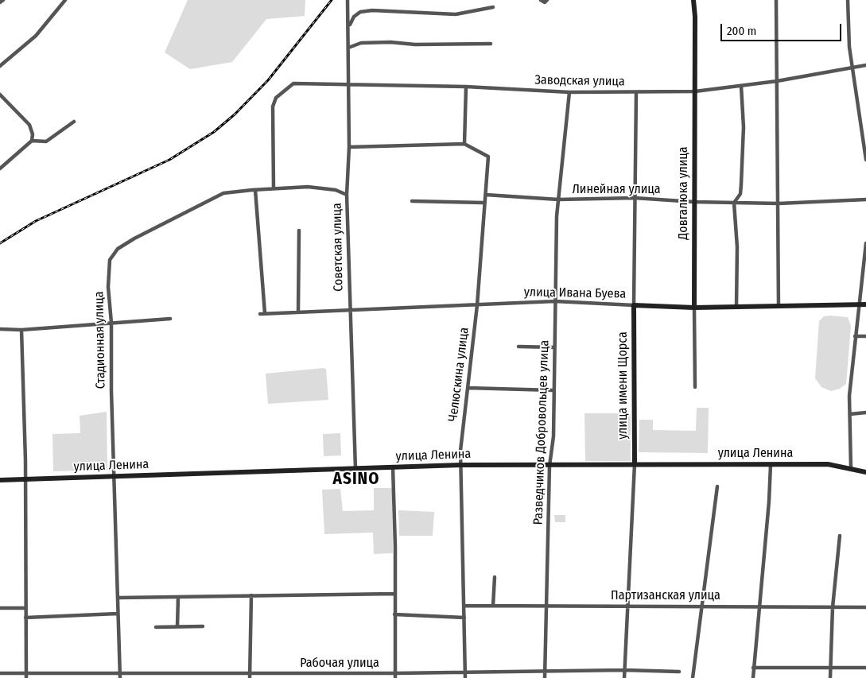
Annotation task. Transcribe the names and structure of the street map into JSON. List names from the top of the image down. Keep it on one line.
{"streets":{"main road":["Довгалюка улица","улица Ивана Буева","улица имени Щорса","улица Ленина"],"street":["Заводская улица","Линейная улица","Советская улица","Стадионная улица","Челюскина улица","Разведчиков Добровольцев улица","Партизанская улица","Рабочая улица"]},"crossings":[["Заводская улица","Довгалюка улица"],["Заводская улица","Советская улица"],["Заводская улица","Стадионная улица"],["Заводская улица","улица имени Щорса"],["Заводская улица","Разведчиков Добровольцев улица"],["Линейная улица","Довгалюка улица"],["Линейная улица","Челюскина улица"],["Линейная улица","улица имени Щорса"],["Линейная улица","Разведчиков Добровольцев улица"],["Довгалюка улица","улица Ивана Буева"],["Советская улица","улица Ивана Буева"],["Советская улица","Стадионная улица"],["Советская улица","улица Ленина"],["улица Ивана Буева","Стадионная улица"],["улица Ивана Буева","Челюскина улица"],["улица Ивана Буева","улица имени Щорса"],["улица Ивана Буева","Разведчиков Добровольцев улица"],["Стадионная улица","улица Ленина"],["Стадионная улица","Рабочая улица"],["Челюскина улица","улица Ленина"],["Челюскина улица","Партизанская улица"],["Челюскина улица","Рабочая улица"],["улица имени Щорса","улица Ленина"],["улица имени Щорса","Партизанская улица"],["улица имени Щорса","Рабочая улица"],["Разведчиков Добровольцев улица","улица Ленина"],["Разведчиков Добровольцев улица","Партизанская улица"],["Разведчиков Добровольцев улица","Рабочая улица"]],"districts":["ASINO"],"scale_bar":"200 m"}
